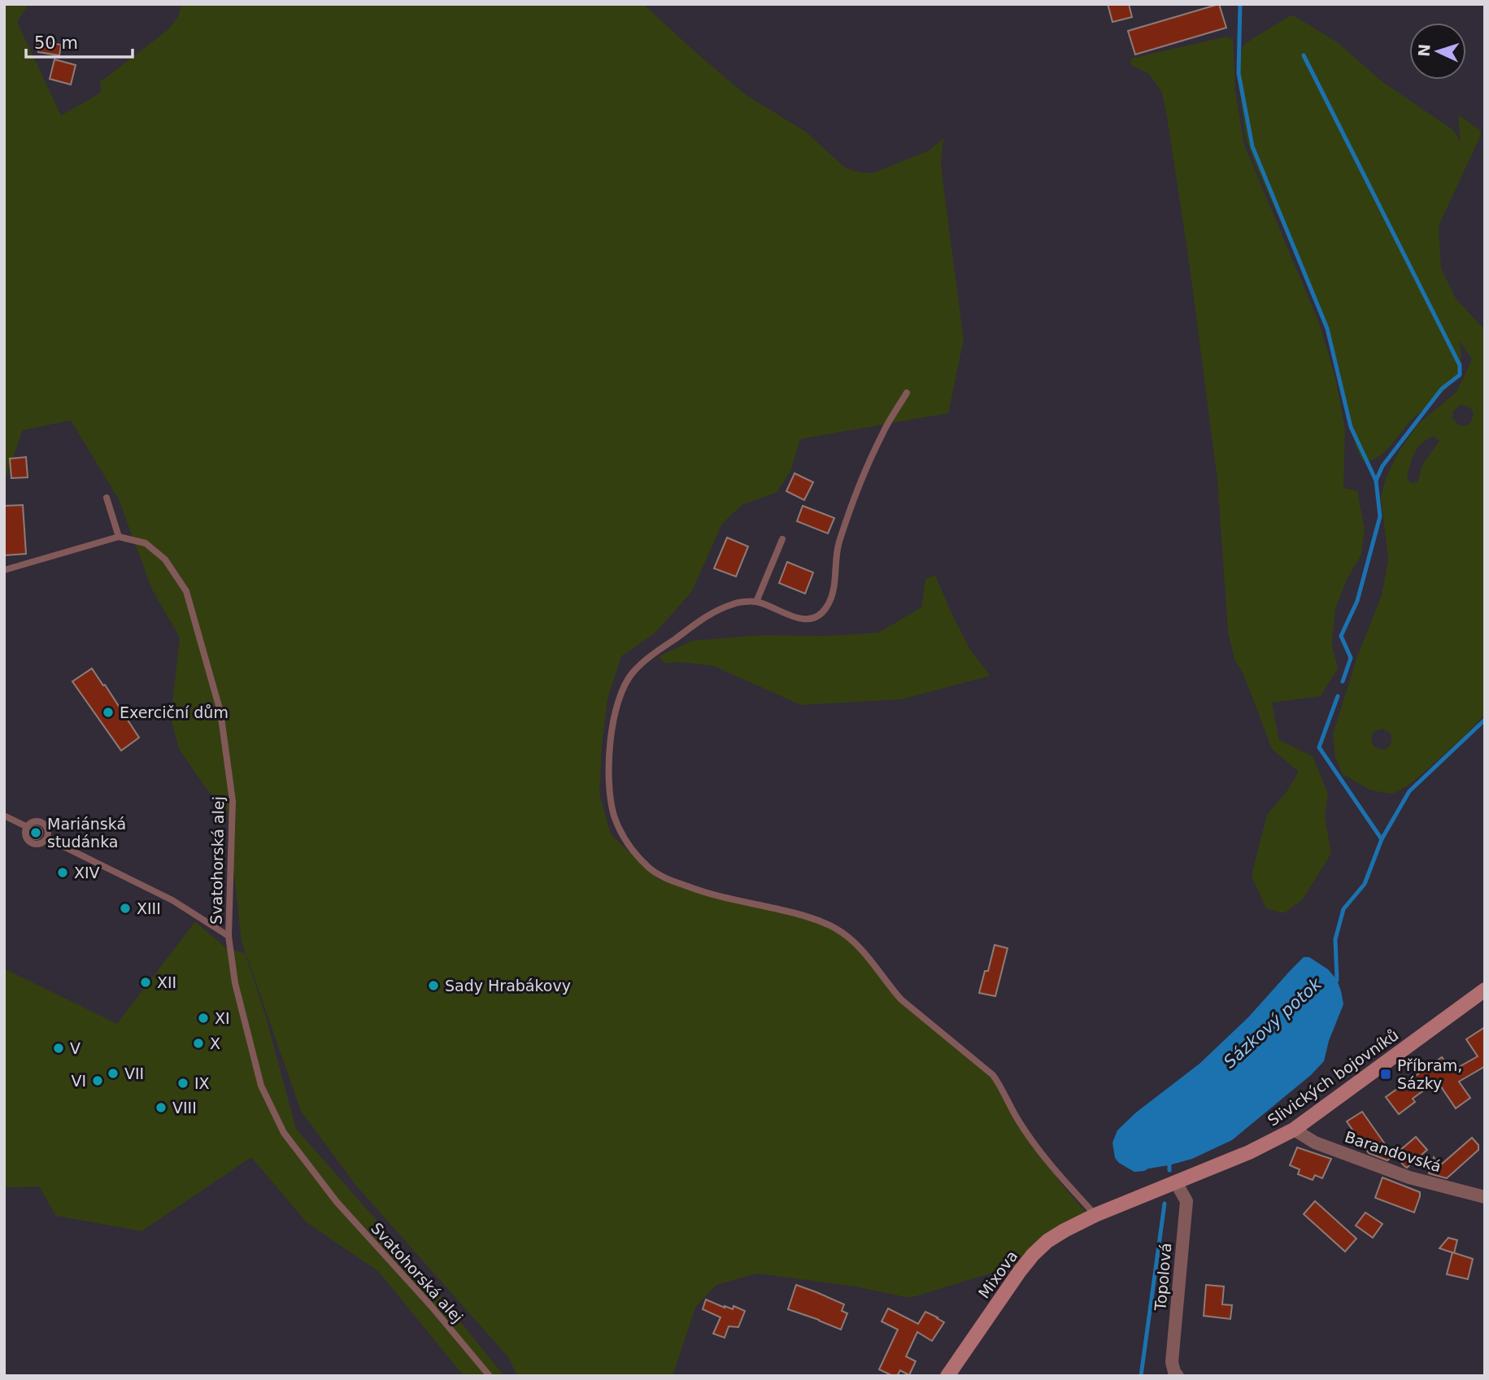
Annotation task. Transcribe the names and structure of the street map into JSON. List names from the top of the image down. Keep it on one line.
{"streets":{"street":["Slivických bojovníků","Barandovská","Mixova","Topolová"],"lane":["Svatohorská alej"]},"crossings":[["Slivických bojovníků","Barandovská"],["Slivických bojovníků","Mixova"],["Slivických bojovníků","Topolová"]],"water":["Sázkový potok"],"places":{"other":["Exerciční dům","Mariánská studánka","XIV","XIII","XII","Sady Hrabákovy","XI","X","V","VII","VI","IX","VIII"],"transit":["Příbram, Sázky"]},"scale_bar":"50 m","north":"left"}
